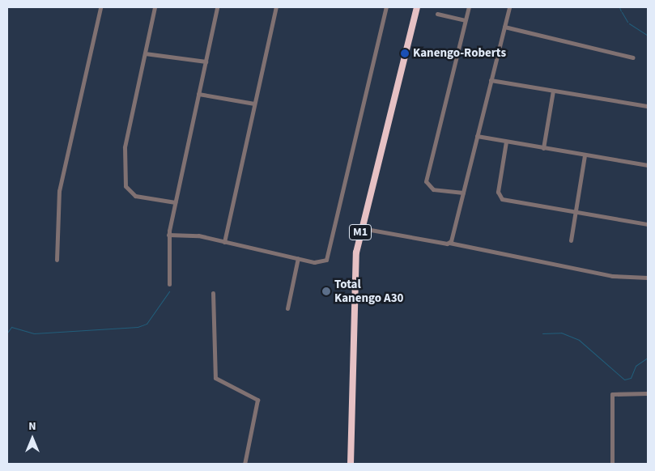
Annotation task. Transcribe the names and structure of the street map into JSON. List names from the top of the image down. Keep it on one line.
{"streets":{"highway":["M1"]},"places":["Kanengo-Roberts","Total Kanengo A30"],"north":"top"}
